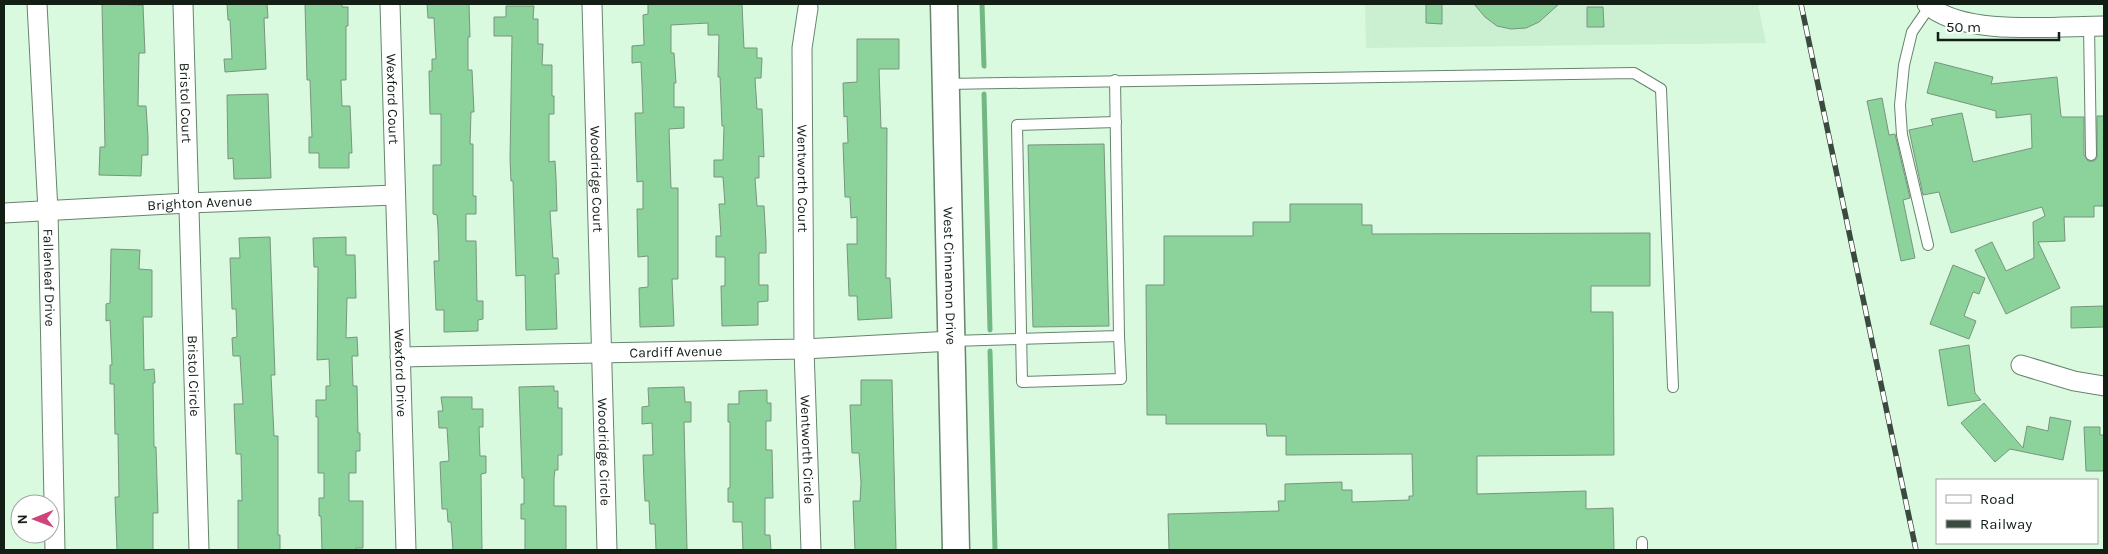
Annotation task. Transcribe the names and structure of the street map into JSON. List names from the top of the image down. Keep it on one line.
{"streets":{"main road":["West Cinnamon Drive"],"street":["Wexford Court","Bristol Court","Woodridge Court","Wentworth Court","Brighton Avenue","Fallenleaf Drive","Cardiff Avenue","Wexford Drive","Bristol Circle","Wentworth Circle","Woodridge Circle"]},"crossings":[["Wexford Court","Brighton Avenue"],["Wexford Court","Wexford Drive"],["Bristol Court","Brighton Avenue"],["Bristol Court","Bristol Circle"],["Woodridge Court","Cardiff Avenue"],["Woodridge Court","Woodridge Circle"],["Wentworth Court","Cardiff Avenue"],["Wentworth Court","Wentworth Circle"],["Brighton Avenue","Fallenleaf Drive"],["Brighton Avenue","Wexford Drive"],["Brighton Avenue","Bristol Circle"],["West Cinnamon Drive","Cardiff Avenue"],["Cardiff Avenue","Wexford Drive"],["Cardiff Avenue","Wentworth Circle"],["Cardiff Avenue","Woodridge Circle"]],"legend":["Road","Railway"],"scale_bar":"50 m","north":"left"}
